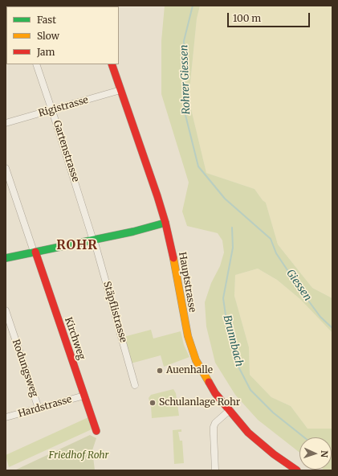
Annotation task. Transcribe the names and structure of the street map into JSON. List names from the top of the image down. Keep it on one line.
{"streets":{"main road":["Hauptstrasse","Kirchweg"],"street":["Rigistrasse","Gartenstrasse","Stäpflistrasse","Rodungsweg","Hardstrasse"]},"crossings":[["Rigistrasse","Gartenstrasse"],["Rigistrasse","Hauptstrasse"],["Gartenstrasse","Stäpflistrasse"],["Kirchweg","Hardstrasse"],["Rodungsweg","Hardstrasse"]],"districts":["ROHR"],"water":["Rohrer Giessen","Giessen","Brunnbach"],"parks":["Friedhof Rohr"],"places":["Auenhalle","Schulanlage Rohr"],"legend":["Fast","Slow","Jam"],"scale_bar":"100 m","north":"right"}
